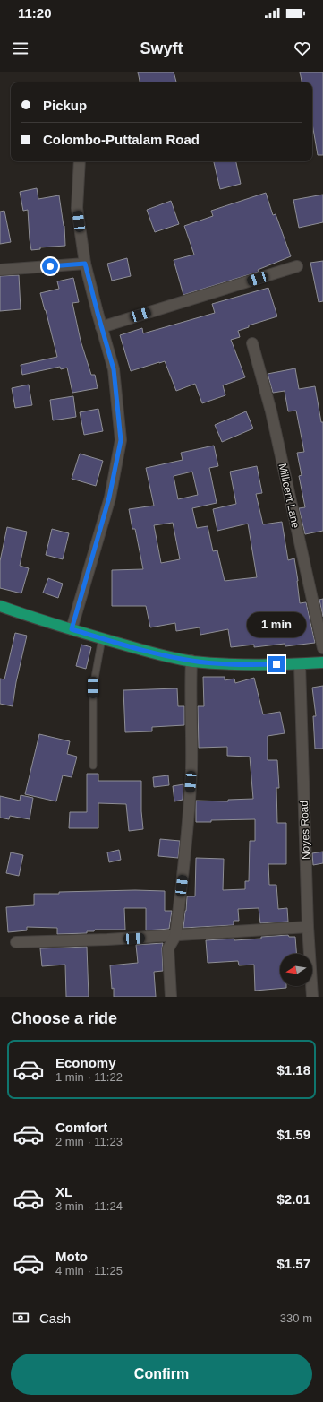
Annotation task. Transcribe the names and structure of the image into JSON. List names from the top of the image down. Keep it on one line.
{"streets":{"street":["Millicent Lane","Noyes Road"]},"north":"left","page":{"status":"11:20","header":"Swyft","banner":["Pickup","Colombo-Puttalam Road"],"bubble":"1 min","heading":"Choose a ride","list":[{"name":"Economy","note":"1 min · 11:22","value":"$1.18"},{"name":"Comfort","note":"2 min · 11:23","value":"$1.59"},{"name":"XL","note":"3 min · 11:24","value":"$2.01"},{"name":"Moto","note":"4 min · 11:25","value":"$1.57"}],"pay":["Cash","330 m"],"buttons":"Confirm"}}
